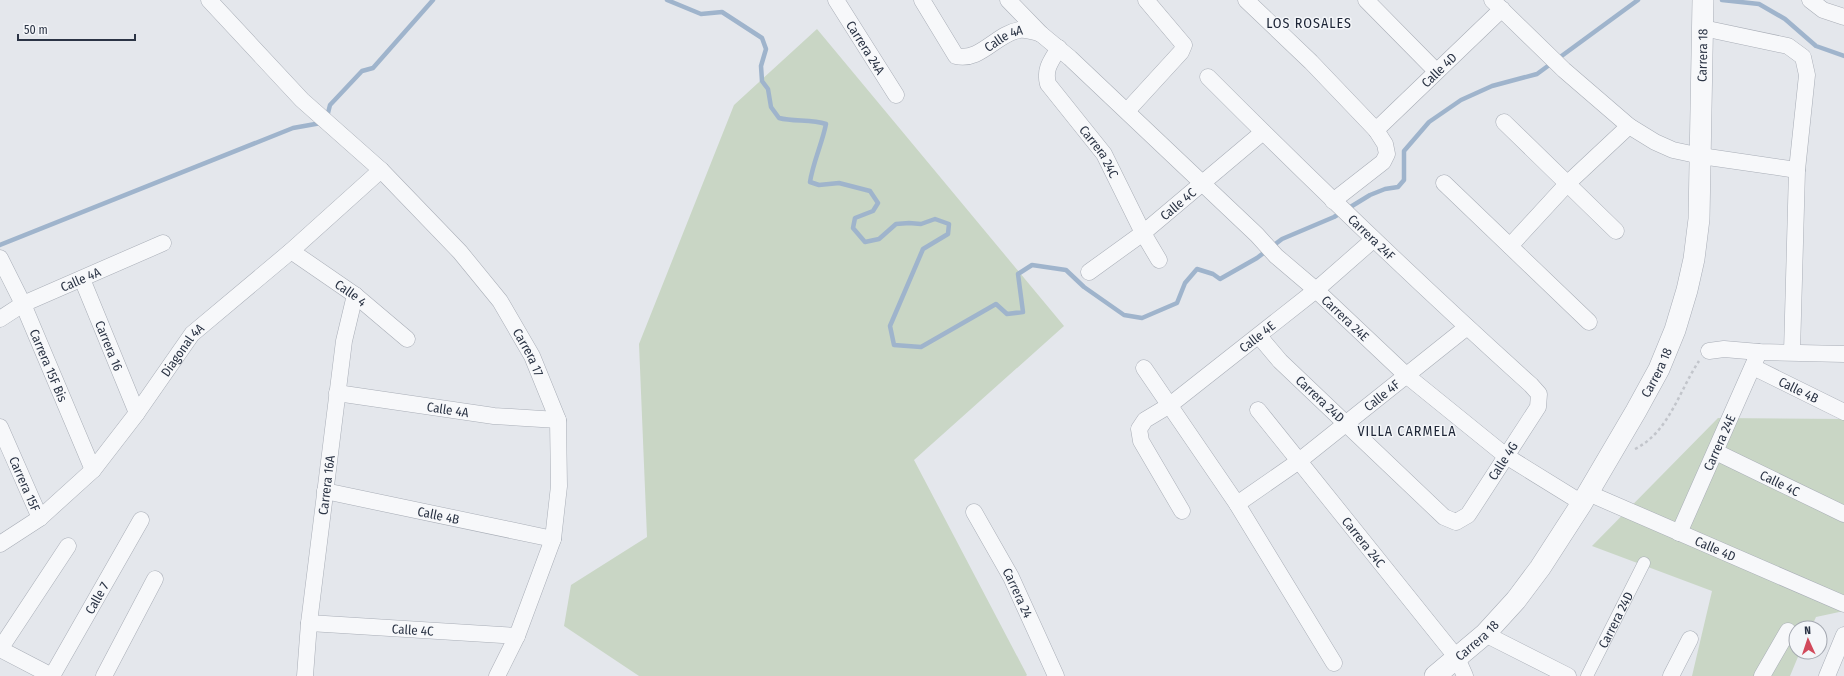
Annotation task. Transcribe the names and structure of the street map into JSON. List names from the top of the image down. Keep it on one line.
{"streets":{"street":["Calle 4A","Carrera 24A","Carrera 18","Calle 4D","Carrera 24C","Calle 4C","Carrera 24F","Calle 4","Carrera 24E","Calle 4E","Carrera 16","Diagonal 4A","Carrera 17","Carrera 15F Bis","Calle 4B","Calle 4F","Carrera 24D","Calle 4G","Carrera 15F","Carrera 16A","Carrera 24","Calle 7"]},"crossings":[["Calle 4A","Carrera 16"],["Calle 4A","Carrera 17"],["Calle 4A","Carrera 15F Bis"],["Calle 4A","Carrera 16A"],["Carrera 18","Calle 4D"],["Carrera 18","Carrera 24C"],["Carrera 18","Carrera 24E"],["Calle 4D","Carrera 24E"],["Carrera 24C","Calle 4C"],["Carrera 24C","Calle 4F"],["Calle 4C","Carrera 24F"],["Calle 4C","Carrera 24E"],["Calle 4C","Carrera 17"],["Calle 4C","Carrera 16A"],["Carrera 24F","Calle 4E"],["Carrera 24F","Calle 4F"],["Carrera 24F","Calle 4G"],["Calle 4","Diagonal 4A"],["Calle 4","Carrera 16A"],["Carrera 24E","Calle 4E"],["Carrera 24E","Calle 4B"],["Carrera 24E","Calle 4F"],["Carrera 24E","Calle 4G"],["Calle 4E","Carrera 24D"],["Carrera 16","Diagonal 4A"],["Diagonal 4A","Carrera 17"],["Diagonal 4A","Carrera 15F Bis"],["Diagonal 4A","Carrera 15F"],["Carrera 17","Calle 4B"],["Calle 4B","Carrera 16A"],["Calle 4F","Carrera 24D"],["Carrera 24D","Calle 4G"]],"districts":["LOS ROSALES","VILLA CARMELA"],"scale_bar":"50 m","north":"top"}
